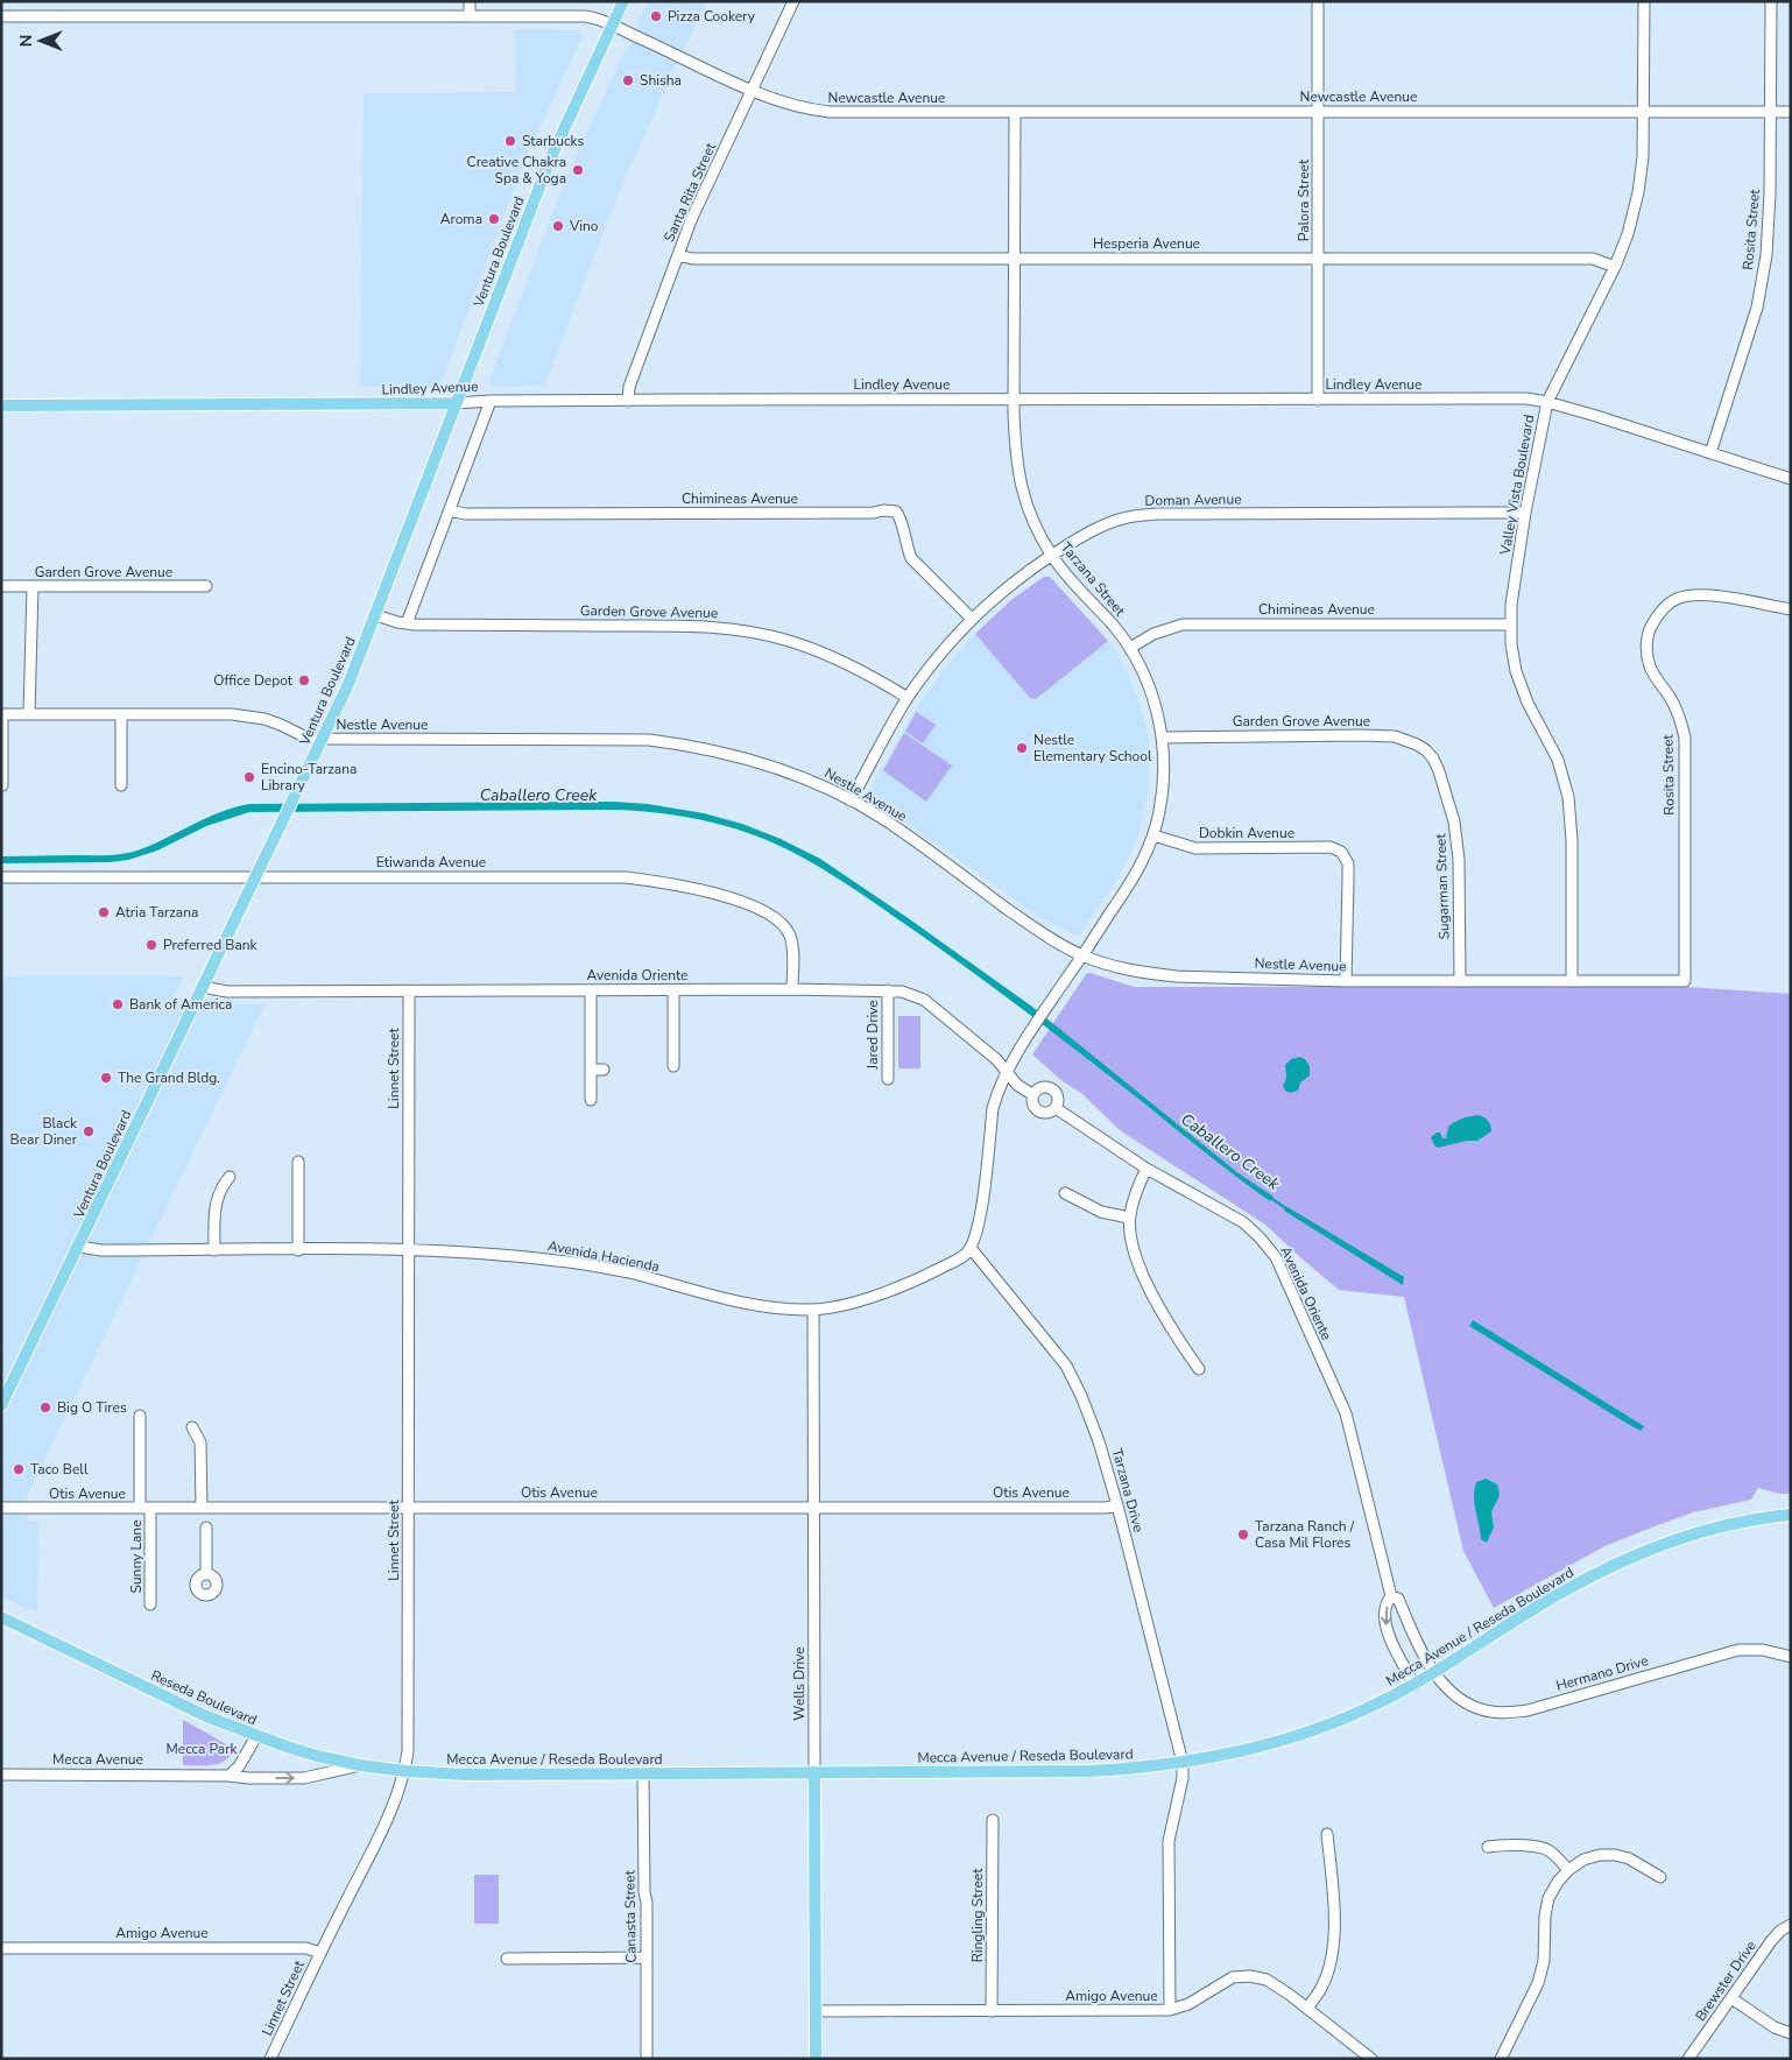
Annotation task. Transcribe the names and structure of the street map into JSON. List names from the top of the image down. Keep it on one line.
{"streets":{"main road":["Ventura Boulevard","Lindley Avenue","Mecca Avenue / Reseda Boulevard","Wells Drive","Reseda Boulevard"],"street":["Newcastle Avenue","Santa Rita Street","Palora Street","Rosita Street","Hesperia Avenue","Valley Vista Boulevard","Chimineas Avenue","Doman Avenue","Garden Grove Avenue","Tarzana Street","Nestle Avenue","Dobkin Avenue","Etiwanda Avenue","Sugarman Street","Avenida Oriente","Jared Drive","Linnet Street","Avenida Hacienda","Tarzana Drive","Otis Avenue","Sunny Lane","Hermano Drive","Mecca Avenue","Ringling Street","Canasta Street","Amigo Avenue","Brewster Drive"]},"crossings":[["Newcastle Avenue","Santa Rita Street"],["Newcastle Avenue","Palora Street"],["Newcastle Avenue","Rosita Street"],["Newcastle Avenue","Ventura Boulevard"],["Newcastle Avenue","Valley Vista Boulevard"],["Newcastle Avenue","Tarzana Street"],["Santa Rita Street","Hesperia Avenue"],["Santa Rita Street","Lindley Avenue"],["Palora Street","Hesperia Avenue"],["Palora Street","Lindley Avenue"],["Rosita Street","Lindley Avenue"],["Rosita Street","Nestle Avenue"],["Hesperia Avenue","Valley Vista Boulevard"],["Hesperia Avenue","Tarzana Street"],["Ventura Boulevard","Lindley Avenue"],["Ventura Boulevard","Garden Grove Avenue"],["Ventura Boulevard","Nestle Avenue"],["Ventura Boulevard","Etiwanda Avenue"],["Ventura Boulevard","Avenida Oriente"],["Ventura Boulevard","Avenida Hacienda"],["Lindley Avenue","Valley Vista Boulevard"],["Lindley Avenue","Tarzana Street"],["Valley Vista Boulevard","Chimineas Avenue"],["Valley Vista Boulevard","Doman Avenue"],["Valley Vista Boulevard","Nestle Avenue"],["Chimineas Avenue","Doman Avenue"],["Chimineas Avenue","Tarzana Street"],["Doman Avenue","Garden Grove Avenue"],["Doman Avenue","Tarzana Street"],["Doman Avenue","Nestle Avenue"],["Garden Grove Avenue","Tarzana Street"],["Garden Grove Avenue","Sugarman Street"],["Tarzana Street","Nestle Avenue"],["Tarzana Street","Dobkin Avenue"],["Tarzana Street","Avenida Oriente"],["Nestle Avenue","Dobkin Avenue"],["Nestle Avenue","Sugarman Street"],["Etiwanda Avenue","Avenida Oriente"],["Avenida Oriente","Jared Drive"],["Avenida Oriente","Linnet Street"],["Avenida Oriente","Mecca Avenue / Reseda Boulevard"],["Avenida Oriente","Hermano Drive"],["Linnet Street","Avenida Hacienda"],["Linnet Street","Otis Avenue"],["Linnet Street","Mecca Avenue / Reseda Boulevard"],["Linnet Street","Reseda Boulevard"],["Linnet Street","Amigo Avenue"],["Avenida Hacienda","Tarzana Drive"],["Avenida Hacienda","Wells Drive"],["Tarzana Drive","Otis Avenue"],["Tarzana Drive","Mecca Avenue / Reseda Boulevard"],["Tarzana Drive","Amigo Avenue"],["Otis Avenue","Sunny Lane"],["Otis Avenue","Wells Drive"],["Mecca Avenue / Reseda Boulevard","Hermano Drive"],["Mecca Avenue / Reseda Boulevard","Wells Drive"],["Mecca Avenue / Reseda Boulevard","Reseda Boulevard"],["Mecca Avenue / Reseda Boulevard","Canasta Street"],["Wells Drive","Amigo Avenue"],["Reseda Boulevard","Mecca Avenue"],["Ringling Street","Amigo Avenue"]],"one_way":["Mecca Avenue"],"water":["Caballero Creek"],"parks":["Mecca Park"],"places":["Pizza Cookery","Shisha","Starbucks","Creative Chakra Spa & Yoga","Aroma","Vino","Office Depot","Nestle Elementary School","Encino-Tarzana Library","Atria Tarzana","Preferred Bank","Bank of America","The Grand Bldg.","Black Bear Diner","Big O Tires","Taco Bell","Tarzana Ranch / Casa Mil Flores"],"north":"left"}
